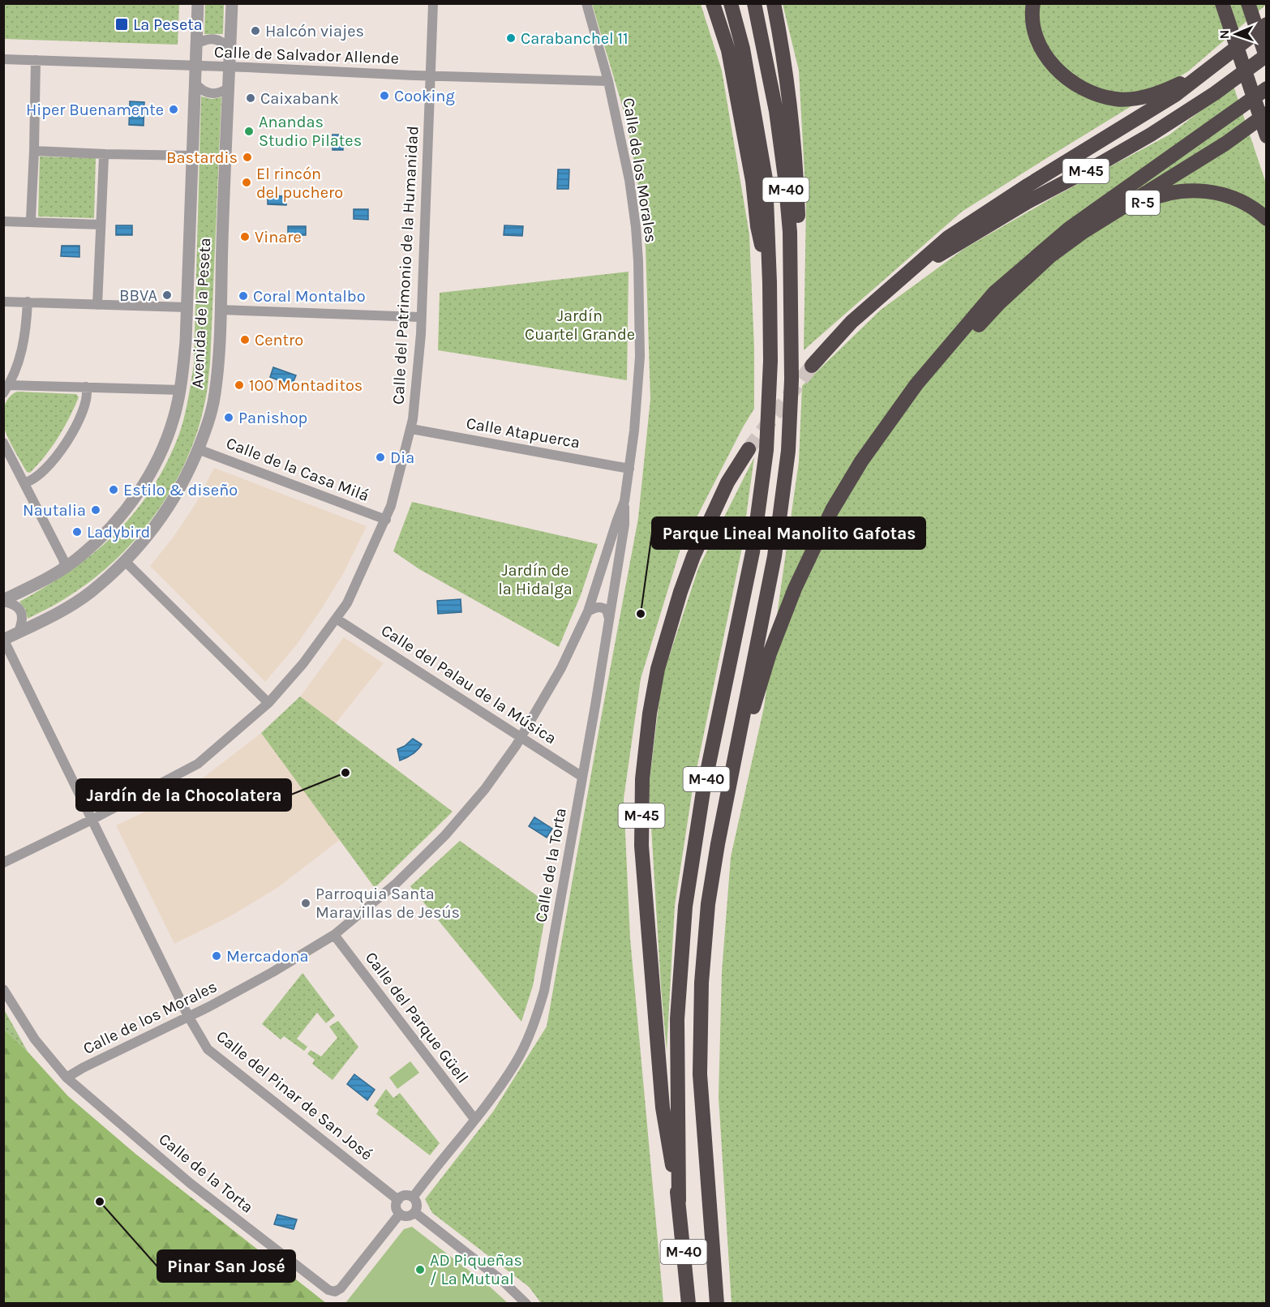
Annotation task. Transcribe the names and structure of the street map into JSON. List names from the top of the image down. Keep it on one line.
{"streets":{"highway":["M-45","M-40","R-5"],"street":["Calle de Salvador Allende","Calle de los Morales","Calle del Patrimonio de la Humanidad","Avenida de la Peseta","Calle Atapuerca","Calle de la Casa Milá","Calle del Palau de la Música","Calle de la Torta","Calle del Parque Güell","Calle del Pinar de San José"]},"crossings":[["Calle de Salvador Allende","Calle de los Morales"],["Calle de Salvador Allende","Calle del Patrimonio de la Humanidad"],["Calle de Salvador Allende","Avenida de la Peseta"],["Calle de los Morales","Calle Atapuerca"],["Calle de los Morales","Calle del Palau de la Música"],["Calle de los Morales","Calle de la Torta"],["Calle de los Morales","Calle del Parque Güell"],["Calle de los Morales","Calle del Pinar de San José"],["M-45","M-40"],["Calle del Patrimonio de la Humanidad","Calle Atapuerca"],["Calle del Patrimonio de la Humanidad","Calle de la Casa Milá"],["Calle del Patrimonio de la Humanidad","Calle del Palau de la Música"],["Calle del Patrimonio de la Humanidad","Calle del Pinar de San José"],["Avenida de la Peseta","Calle de la Casa Milá"],["Avenida de la Peseta","Calle del Pinar de San José"],["Calle del Palau de la Música","Calle de la Torta"],["Calle de la Torta","Calle del Parque Güell"],["Calle de la Torta","Calle del Pinar de San José"]],"parks":["Jardín Cuartel Grande","Jardín de la Hidalga"],"places":{"transit":["La Peseta"],"other":["Halcón viajes","Carabanchel 11","Cooking","Caixabank","Hiper Buenamente","Anandas Studio Pilates","Bastardis","El rincón del puchero","Vinare","BBVA","Coral Montalbo","Centro","100 Montaditos","Panishop","Dia","Estilo & diseño","Nautalia","Ladybird","Parque Lineal Manolito Gafotas","Jardín de la Chocolatera","Parroquia Santa Maravillas de Jesús","Mercadona","Pinar San José","AD Piqueñas / La Mutual"]},"north":"left"}
